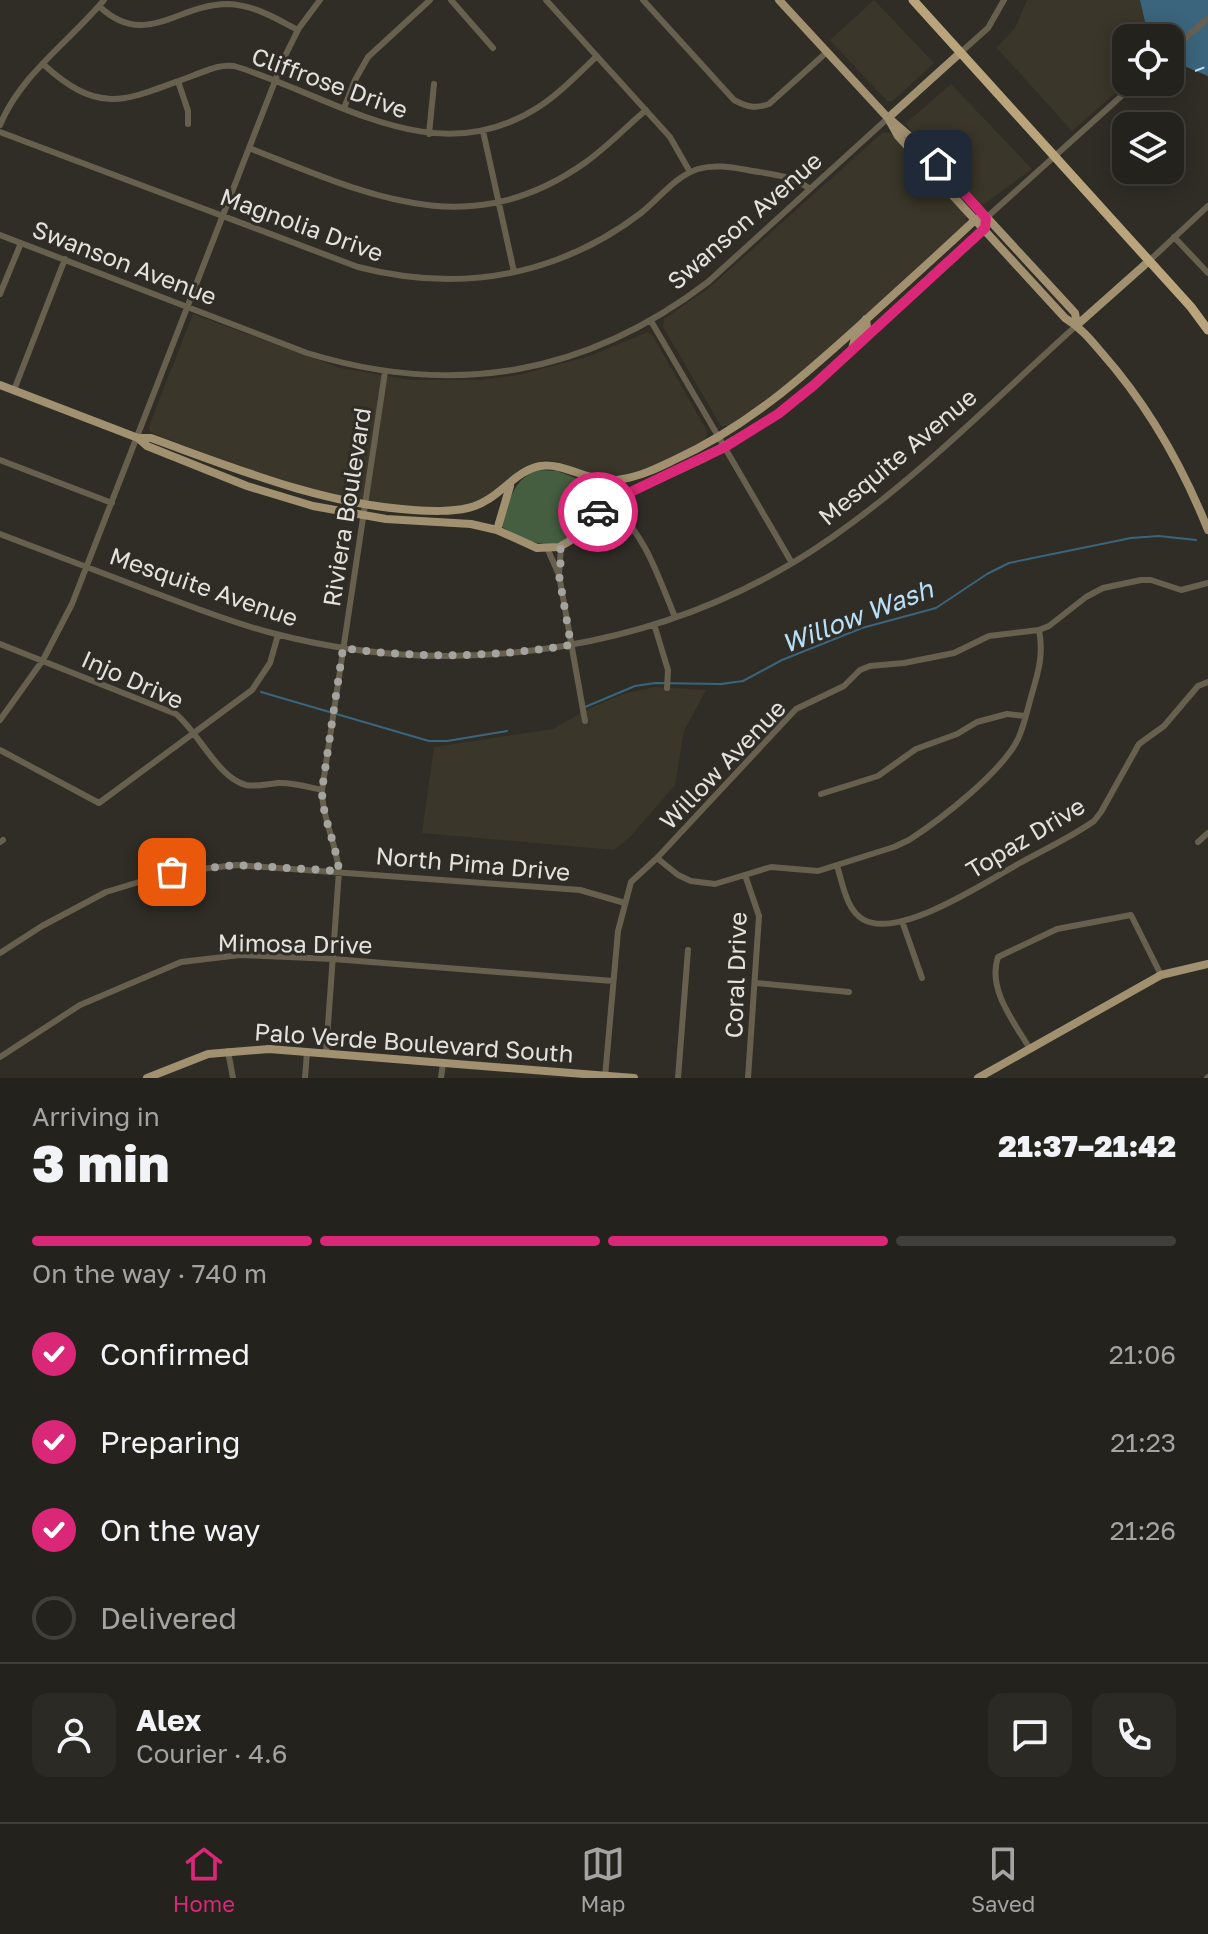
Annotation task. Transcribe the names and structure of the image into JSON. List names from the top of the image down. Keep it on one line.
{"streets":{"main road":["Swanson Avenue","Mesquite Avenue","Palo Verde Boulevard South"],"street":["Cliffrose Drive","Magnolia Drive","Riviera Boulevard","Injo Drive","Willow Avenue","Topaz Drive","North Pima Drive","Mimosa Drive","Coral Drive"]},"crossings":[["Swanson Avenue","Riviera Boulevard"],["Mesquite Avenue","Riviera Boulevard"],["Riviera Boulevard","Injo Drive"],["Riviera Boulevard","North Pima Drive"],["Riviera Boulevard","Mimosa Drive"],["Riviera Boulevard","Palo Verde Boulevard South"],["Willow Avenue","North Pima Drive"],["Willow Avenue","Mimosa Drive"],["Willow Avenue","Palo Verde Boulevard South"]],"water":["Willow Wash"],"page":{"heading":["3 min","Arriving in","21:37–21:42"],"panel":["Alex","Courier · 4.6"],"bar":"On the way · 740 m","list":[["Confirmed","21:06"],["Preparing","21:23"],["On the way","21:26"],"Delivered"],"tabs":["Home","Map","Saved"]}}
